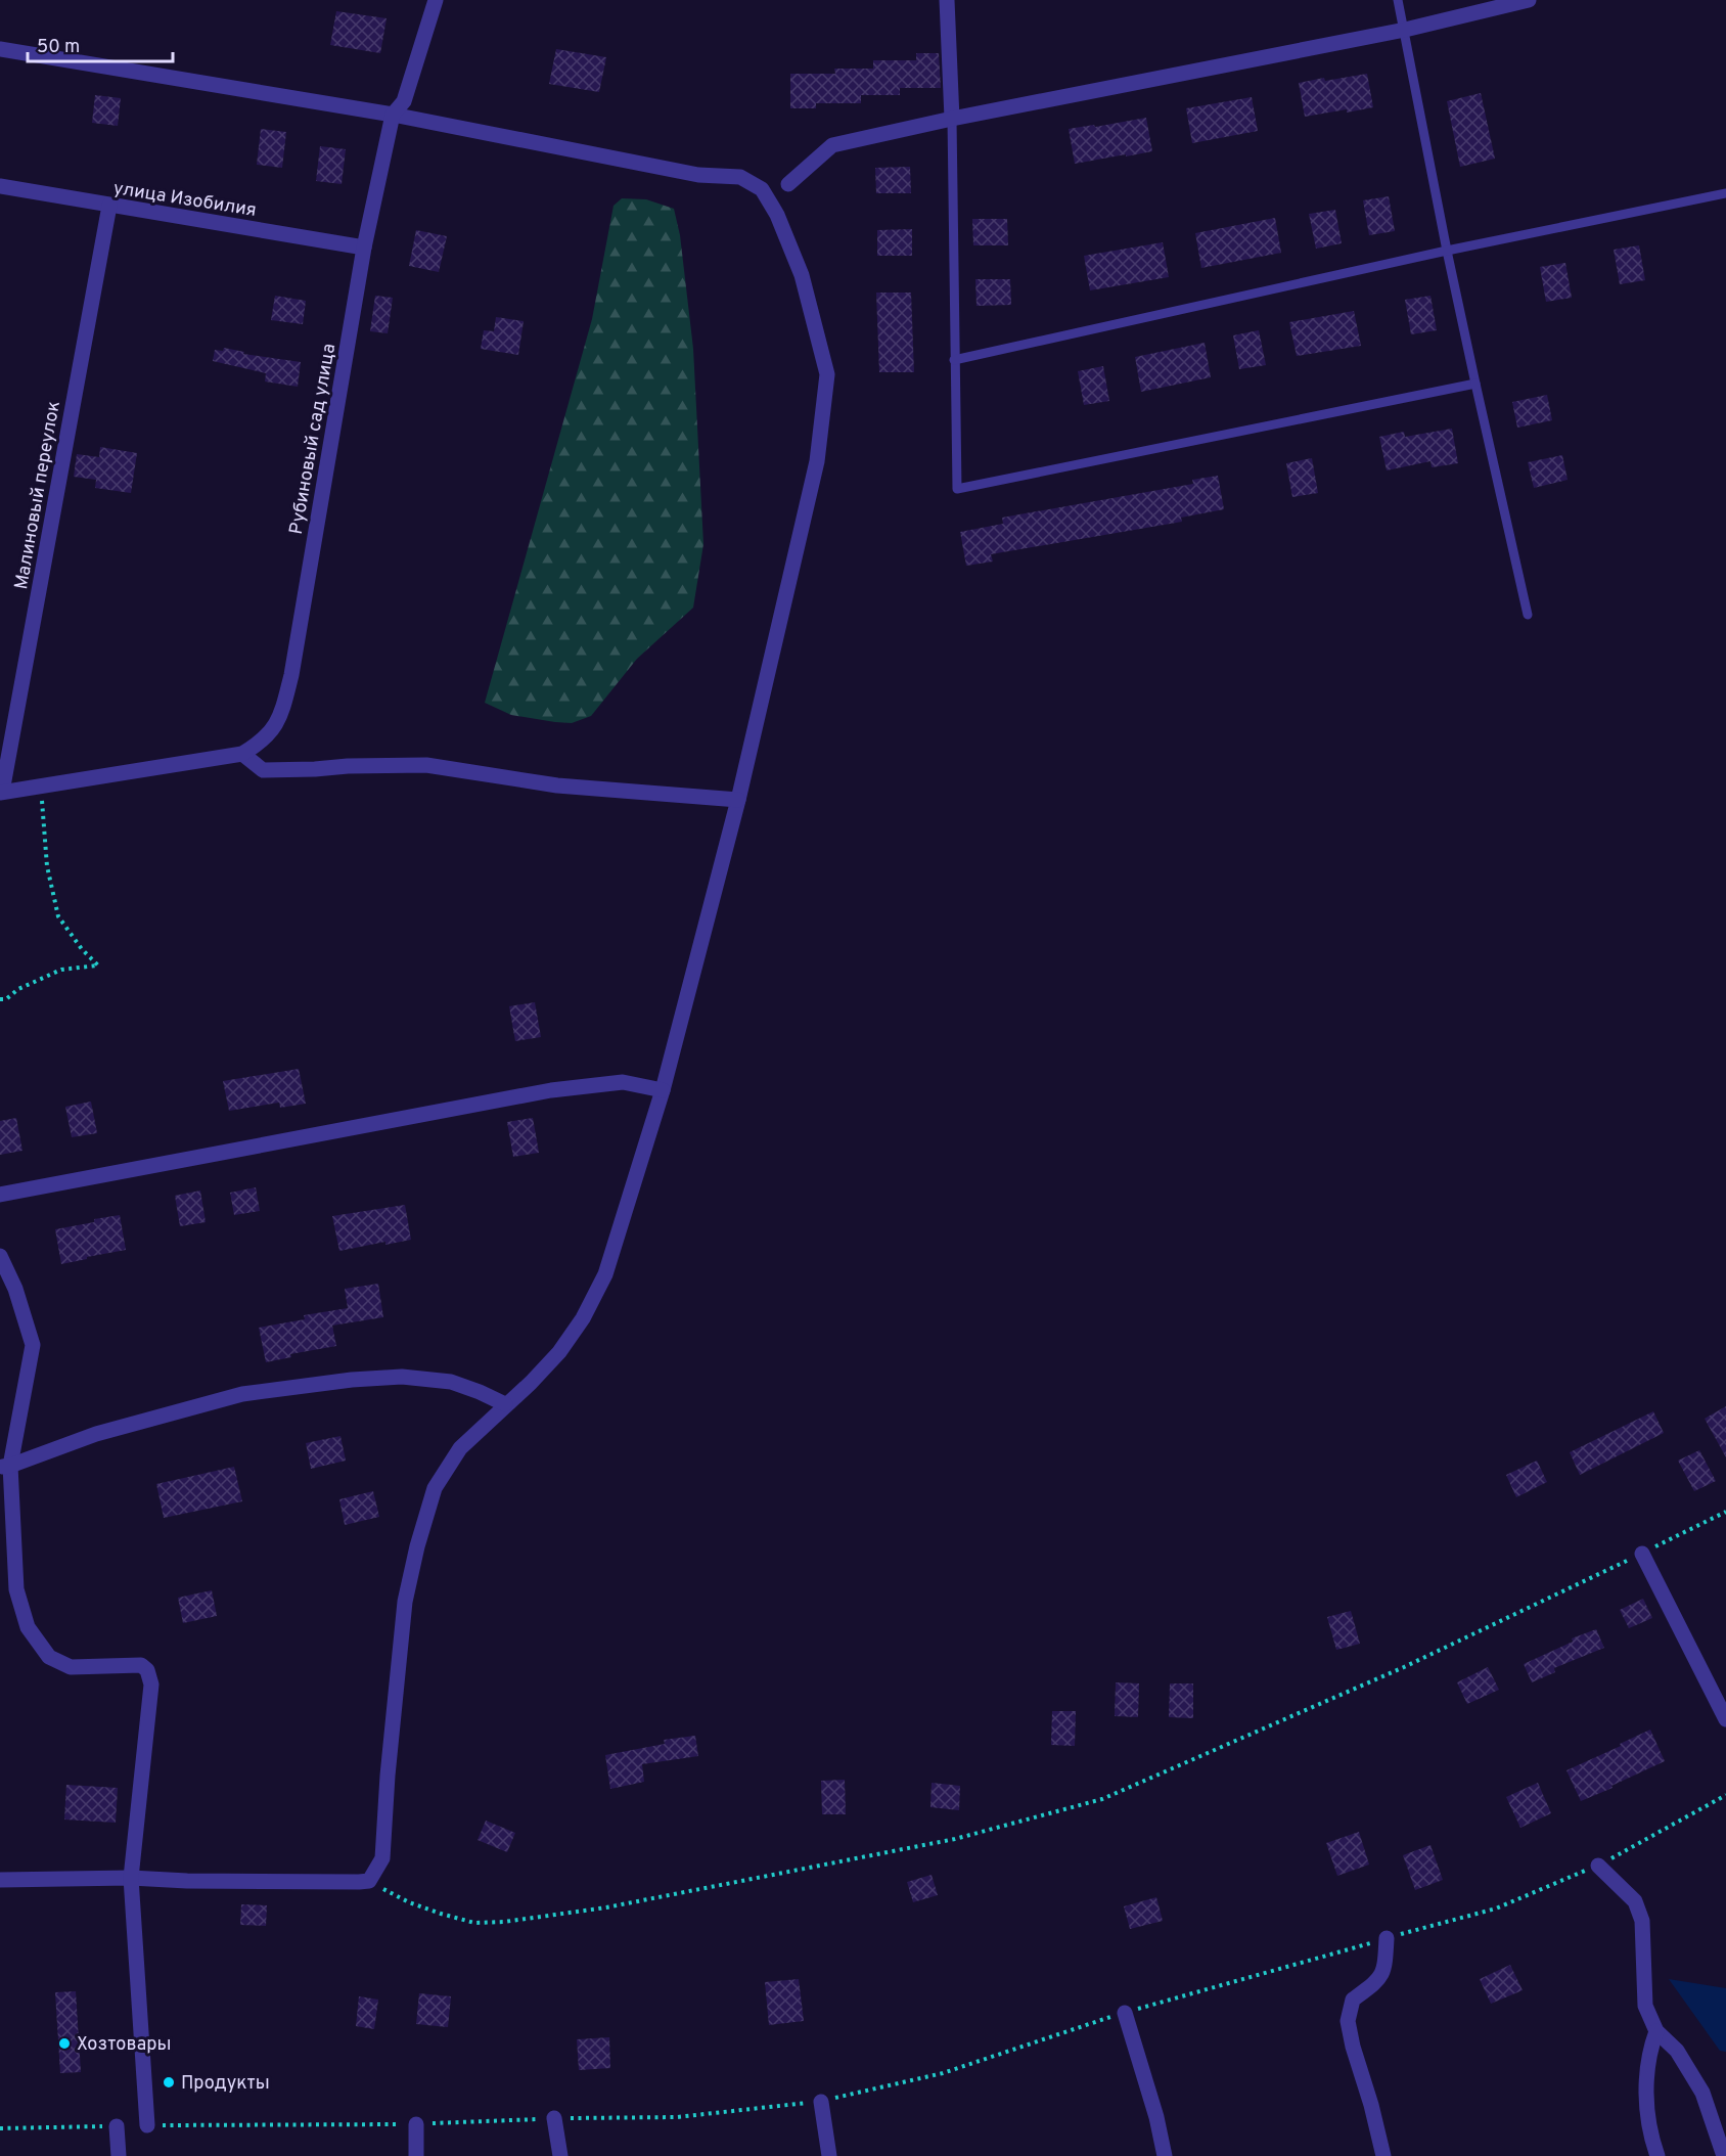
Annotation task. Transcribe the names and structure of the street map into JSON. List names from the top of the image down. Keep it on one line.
{"streets":{"street":["улица Изобилия","Рубиновый сад улица","Малиновый переулок"]},"crossings":[["улица Изобилия","Рубиновый сад улица"],["улица Изобилия","Малиновый переулок"]],"places":["Хозтовары","Продукты"],"scale_bar":"50 m"}
